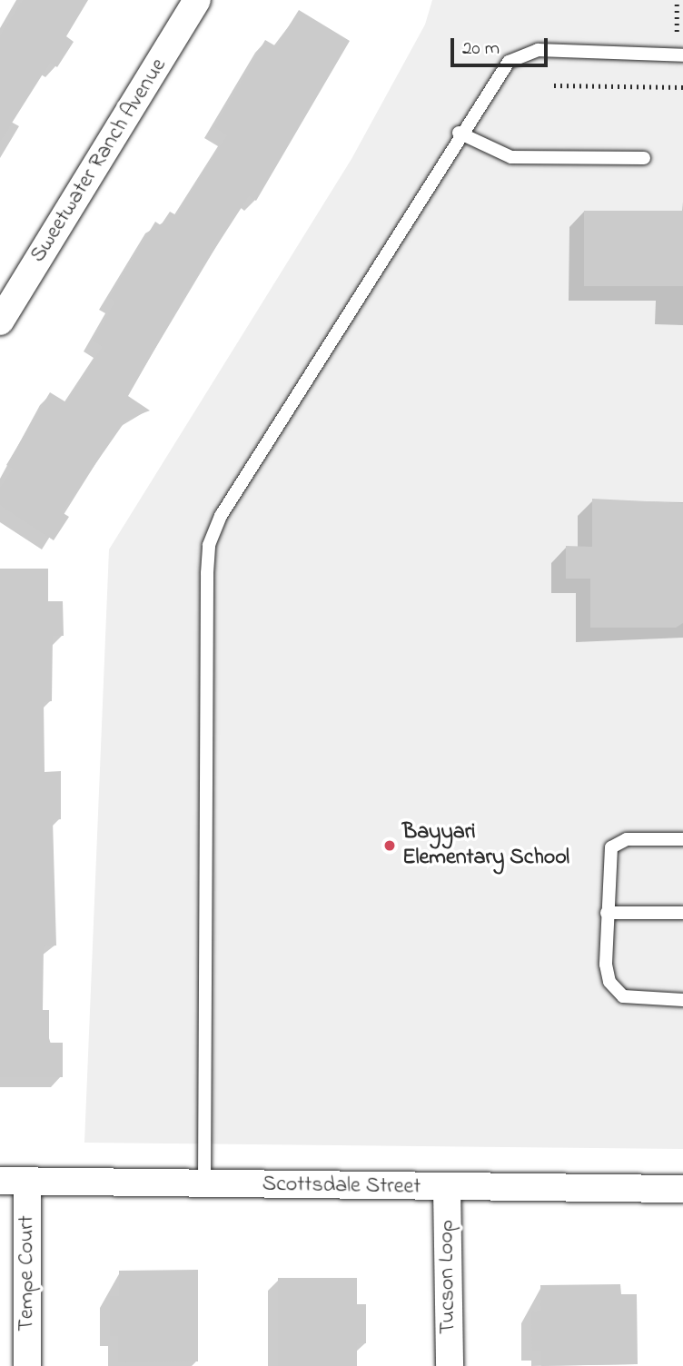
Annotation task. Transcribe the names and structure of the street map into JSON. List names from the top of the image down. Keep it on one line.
{"streets":{"street":["Sweetwater Ranch Avenue","Scottsdale Street","Tempe Court","Tucson Loop"]},"crossings":[["Scottsdale Street","Tempe Court"],["Scottsdale Street","Tucson Loop"]],"places":["Bayyari Elementary School"],"scale_bar":"20 m"}
